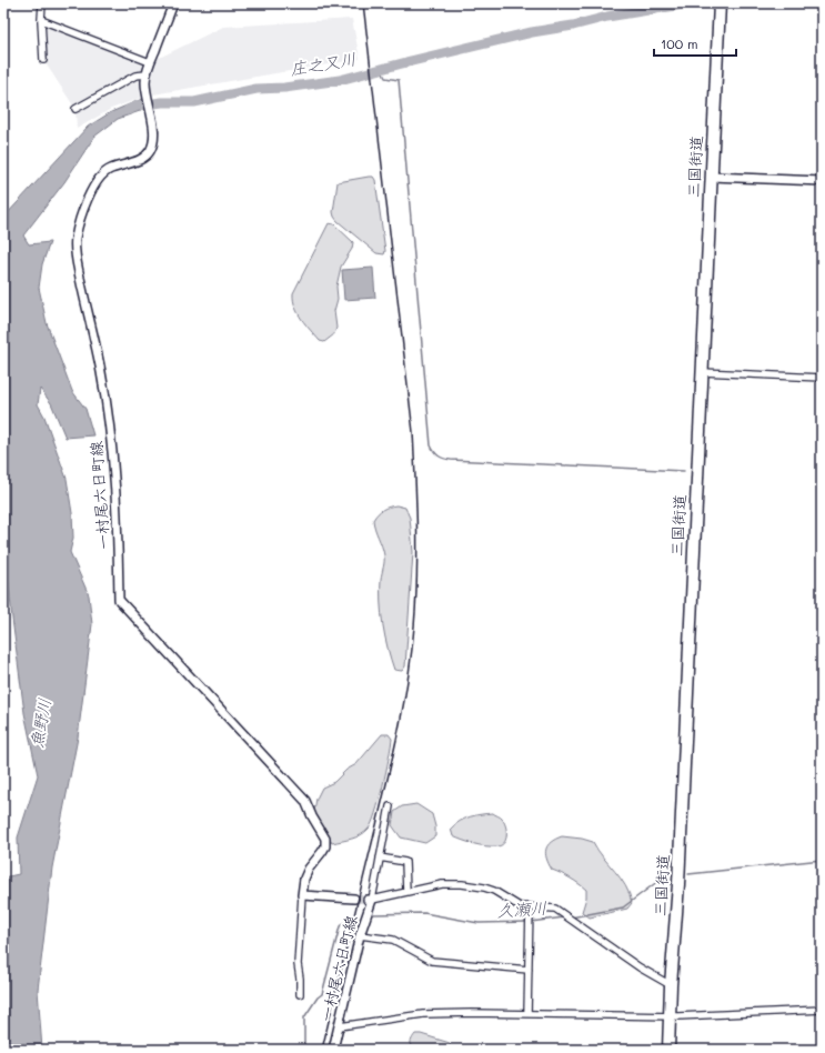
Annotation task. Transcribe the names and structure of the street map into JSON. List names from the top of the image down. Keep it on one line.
{"streets":{"highway":["三国街道"],"main road":["一村尾六日町線"]},"water":["庄之又川","魚野川","久瀬川"],"scale_bar":"100 m"}
